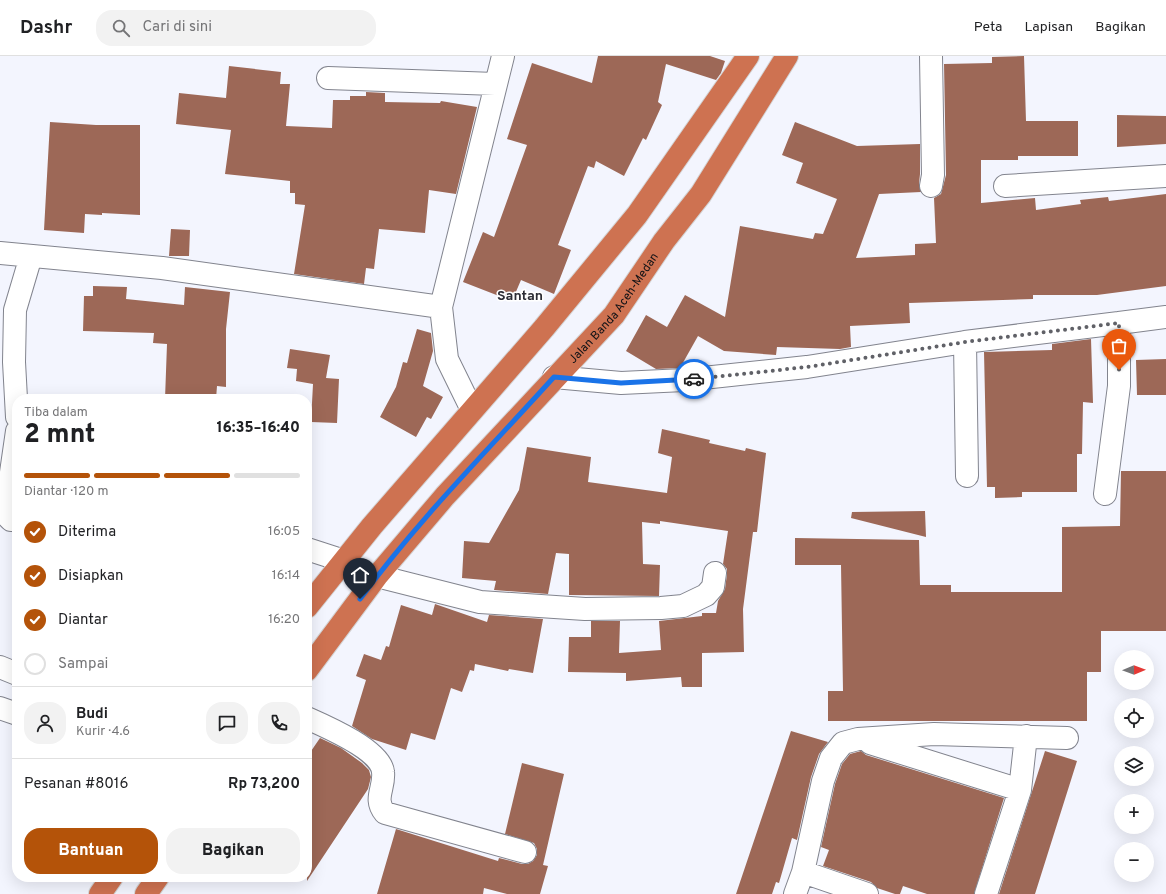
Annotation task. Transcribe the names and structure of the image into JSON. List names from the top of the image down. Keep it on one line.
{"streets":{"highway":["Jalan Banda Aceh-Medan"]},"districts":["Santan"],"north":"right","page":{"header":"Dashr","search":"Cari di sini","nav":["Peta","Lapisan","Bagikan"],"heading":["2 mnt","Tiba dalam","16:35–16:40"],"panel":["Budi","Kurir · 4.6","Pesanan #8016","Rp 73,200"],"bar":"Diantar · 120 m","list":[["Diterima","16:05"],["Disiapkan","16:14"],["Diantar","16:20"],"Sampai"],"map_buttons":["+","−"],"buttons":["Bantuan","Bagikan"]}}
